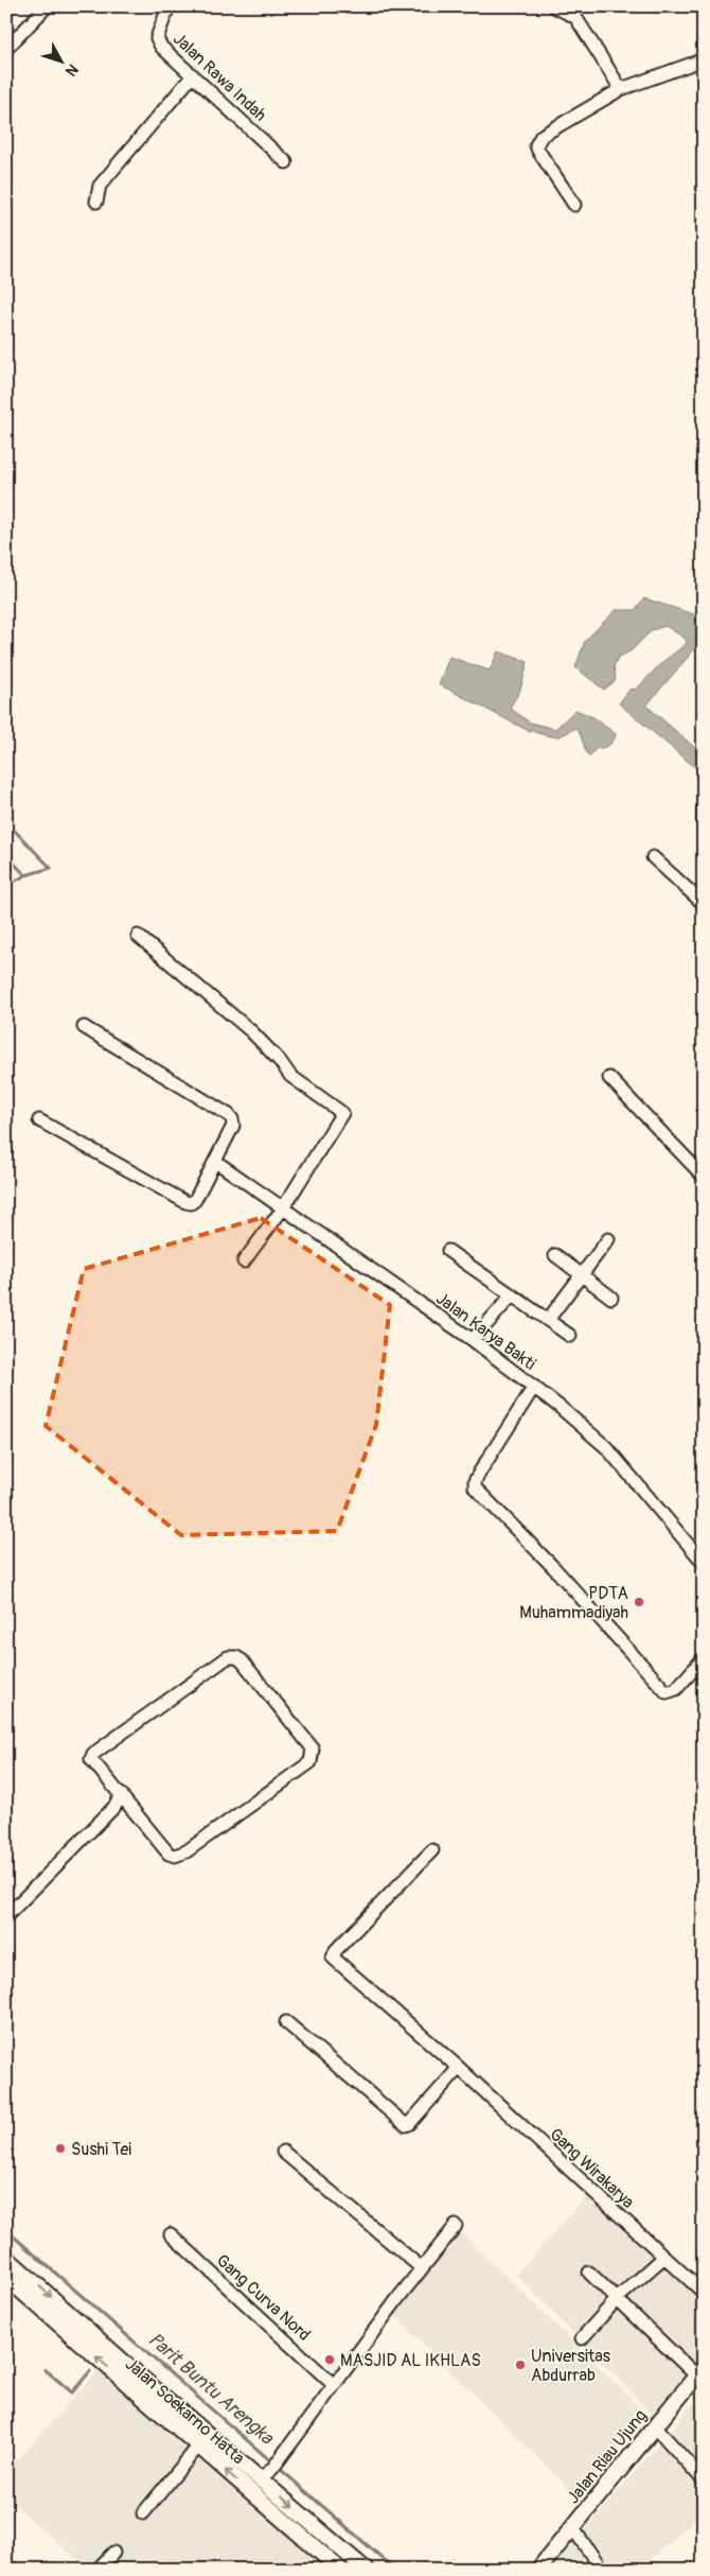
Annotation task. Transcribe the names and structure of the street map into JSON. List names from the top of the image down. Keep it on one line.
{"streets":{"main road":["Jalan Soekarno Hatta","Jalan Riau Ujung"],"street":["Jalan Rawa Indah","Jalan Karya Bakti","Gang Wirakarya","Gang Curva Nord"]},"water":["Parit Buntu Arengka"],"places":["PDTA Muhammadiyah","Sushi Tei","MASJID AL IKHLAS","Universitas Abdurrab"],"north":"bottom right"}
